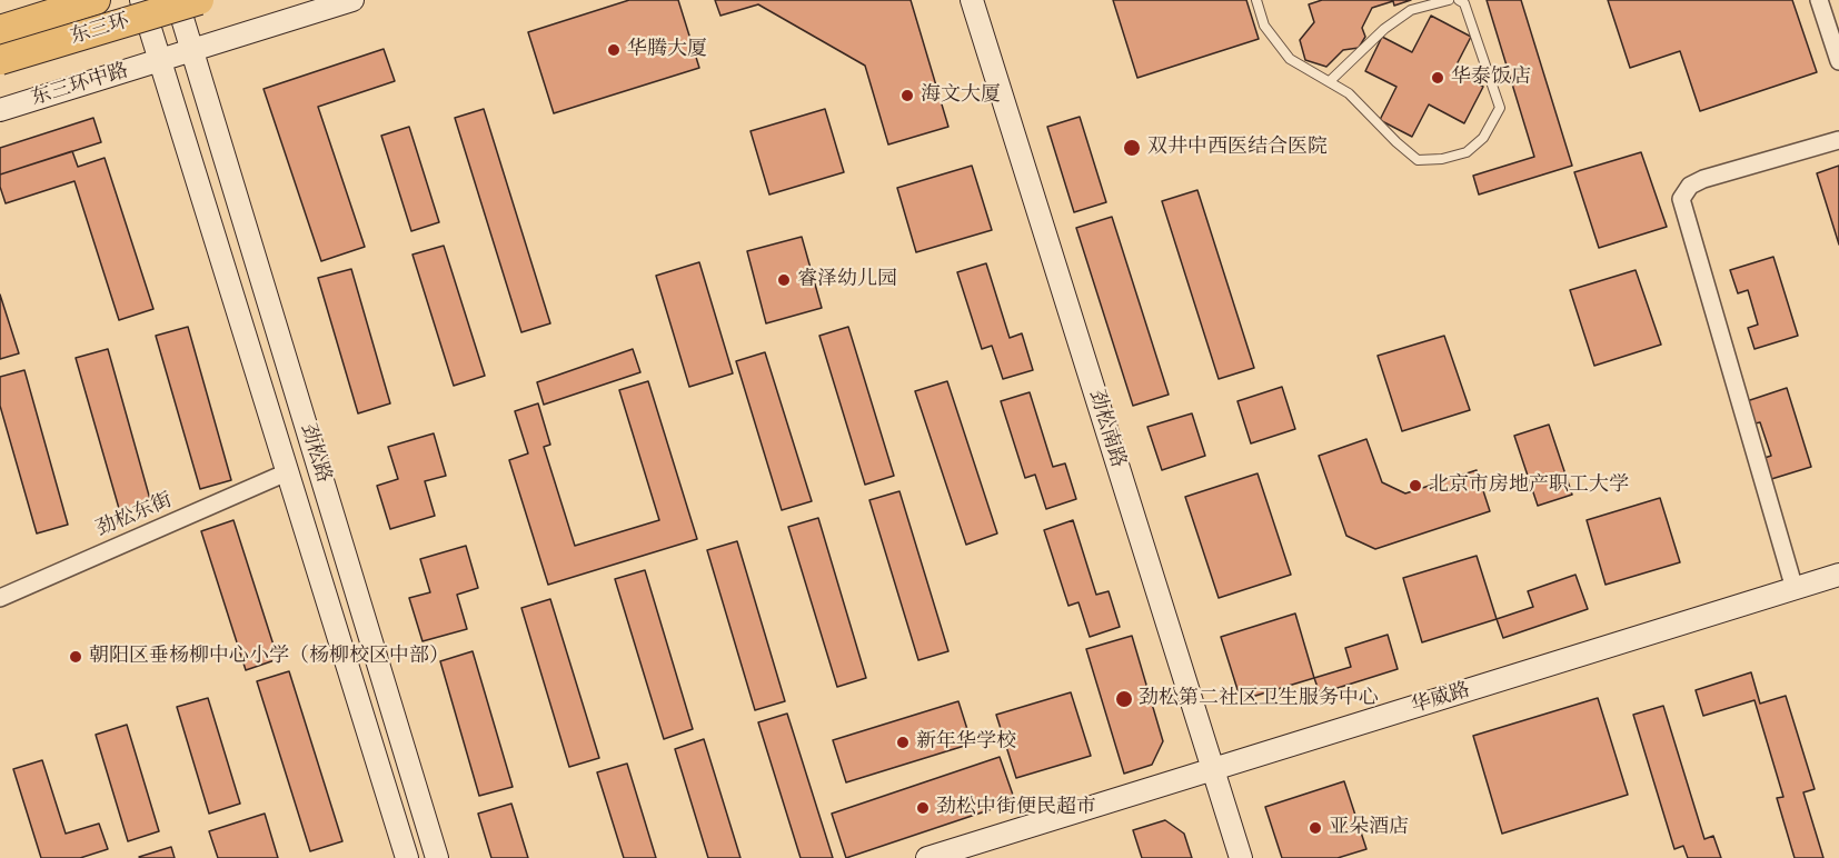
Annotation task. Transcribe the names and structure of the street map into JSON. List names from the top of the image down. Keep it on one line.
{"streets":{"highway":["东三环"],"street":["东三环中路","劲松南路","劲松路","劲松东街","华威路"]},"crossings":[["东三环中路","劲松路"],["劲松南路","华威路"],["劲松路","劲松东街"]],"places":["华腾大厦","华泰饭店","海文大厦","双井中西医结合医院","睿泽幼儿园","北京市房地产职工大学","朝阳区垂杨柳中心小学（杨柳校区中部）","劲松第二社区卫生服务中心","新年华学校","劲松中街便民超市","亚朵酒店"]}
